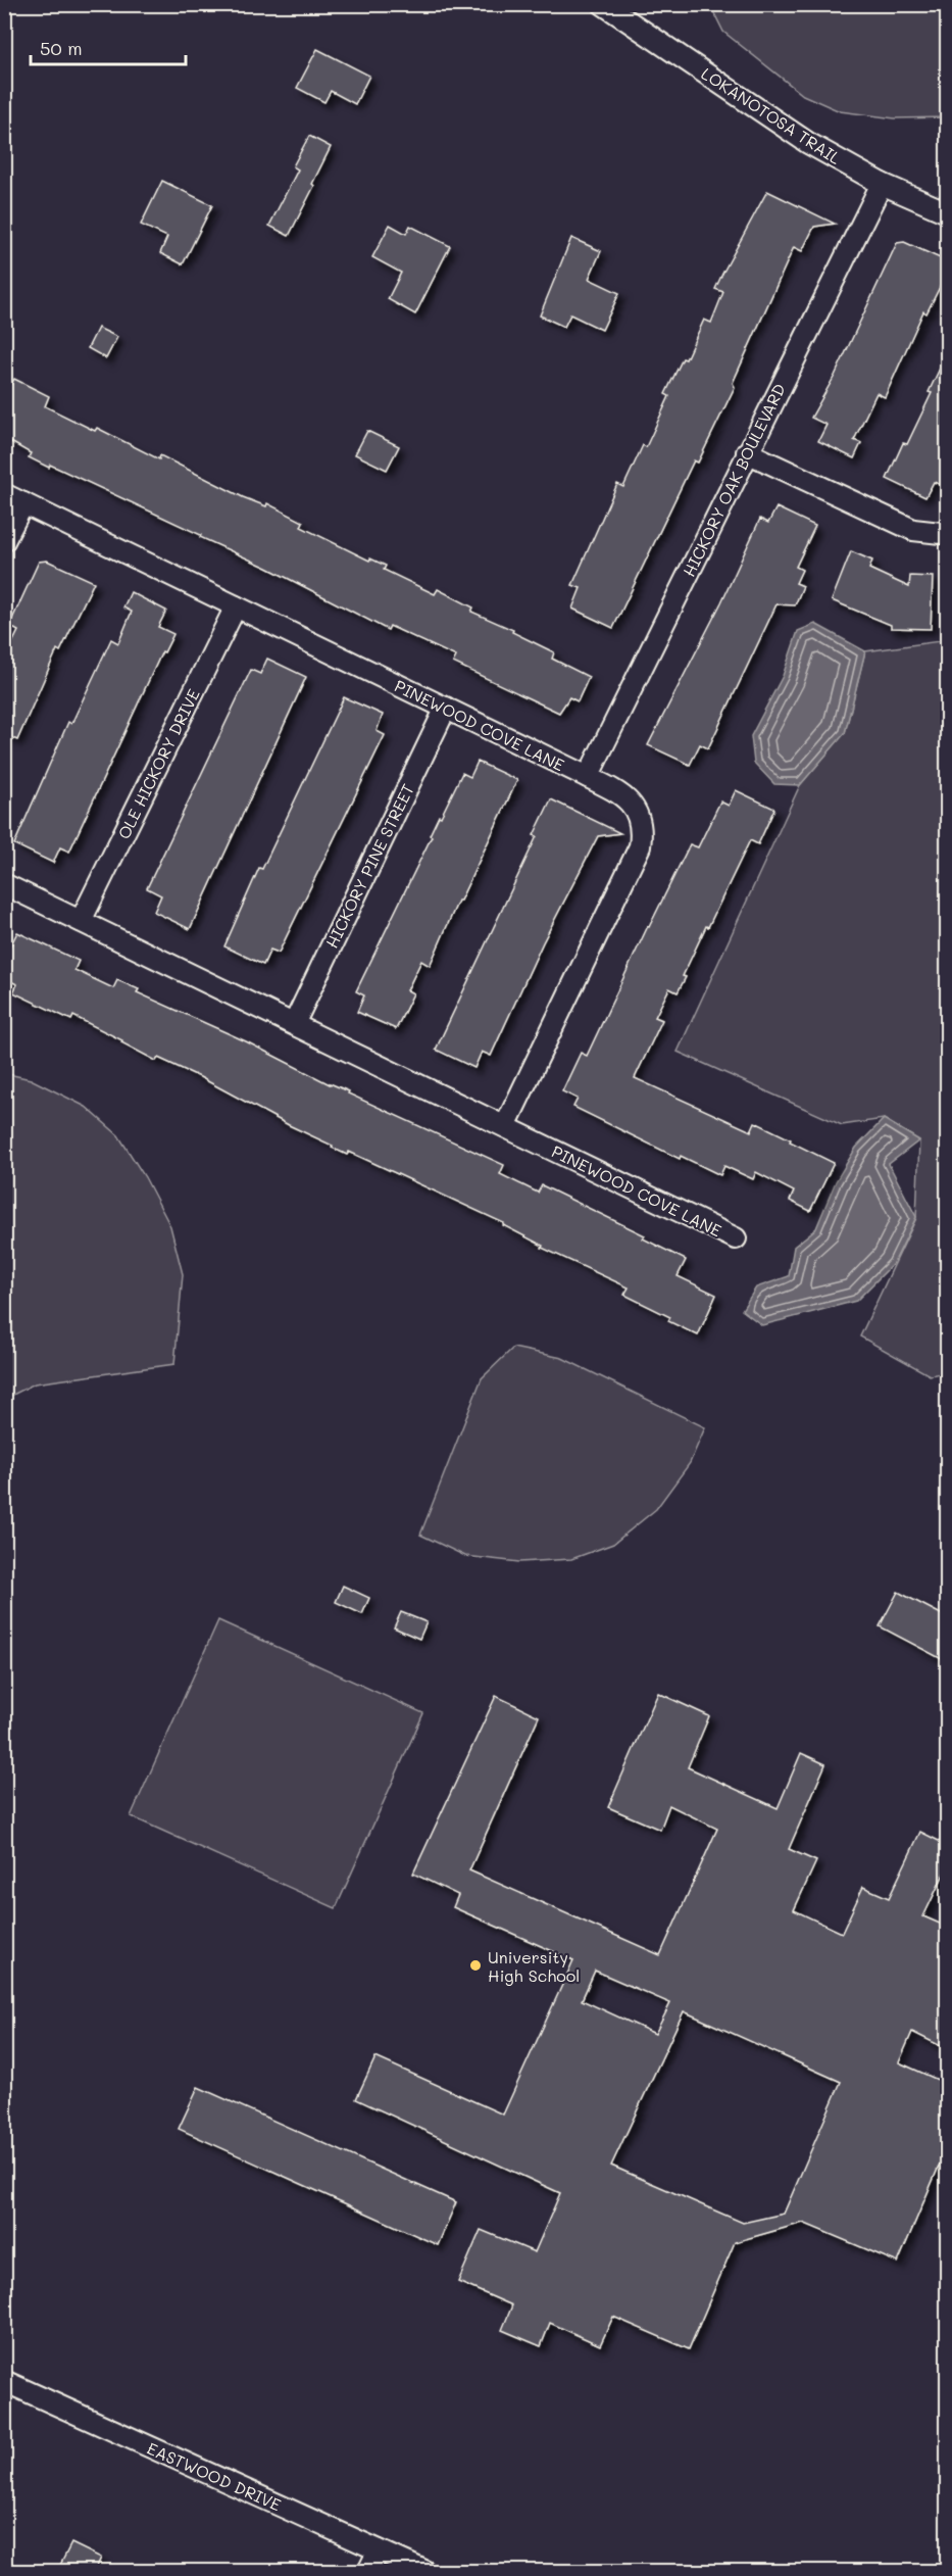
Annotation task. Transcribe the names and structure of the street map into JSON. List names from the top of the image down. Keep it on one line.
{"streets":{"street":["LOKANOTOSA TRAIL","HICKORY OAK BOULEVARD","PINEWOOD COVE LANE","OLE HICKORY DRIVE","HICKORY PINE STREET","EASTWOOD DRIVE"]},"crossings":[["LOKANOTOSA TRAIL","HICKORY OAK BOULEVARD"],["HICKORY OAK BOULEVARD","PINEWOOD COVE LANE"],["PINEWOOD COVE LANE","OLE HICKORY DRIVE"],["PINEWOOD COVE LANE","HICKORY PINE STREET"]],"places":["University High School"],"scale_bar":"50 m"}
